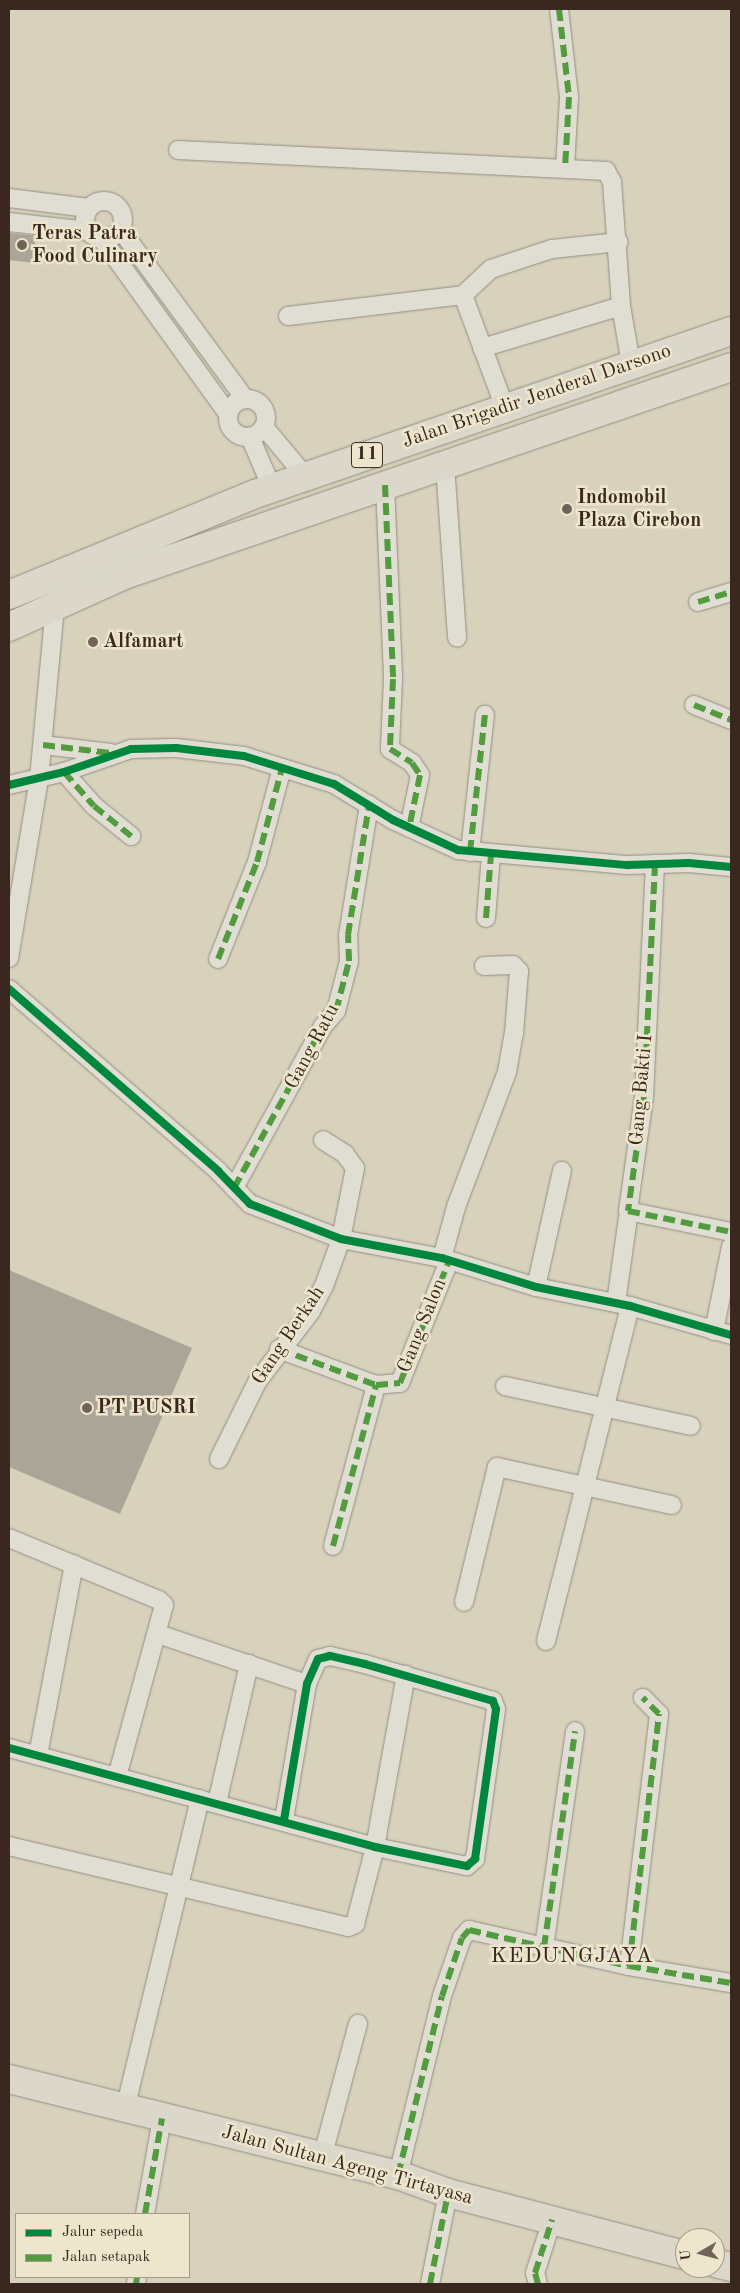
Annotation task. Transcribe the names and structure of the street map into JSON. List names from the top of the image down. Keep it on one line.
{"streets":{"main road":["Jalan Brigadir Jenderal Darsono","11","Jalan Sultan Ageng Tirtayasa"],"street":["Gang Ratu","Gang Bakti I","Gang Salon","Gang Berkah"]},"crossings":[["Gang Salon","Gang Berkah"]],"districts":["KEDUNGJAYA"],"places":["Teras Patra Food Culinary","Indomobil Plaza Cirebon","Alfamart","PT PUSRI"],"legend":["Jalur sepeda","Jalan setapak"],"north":"left"}
